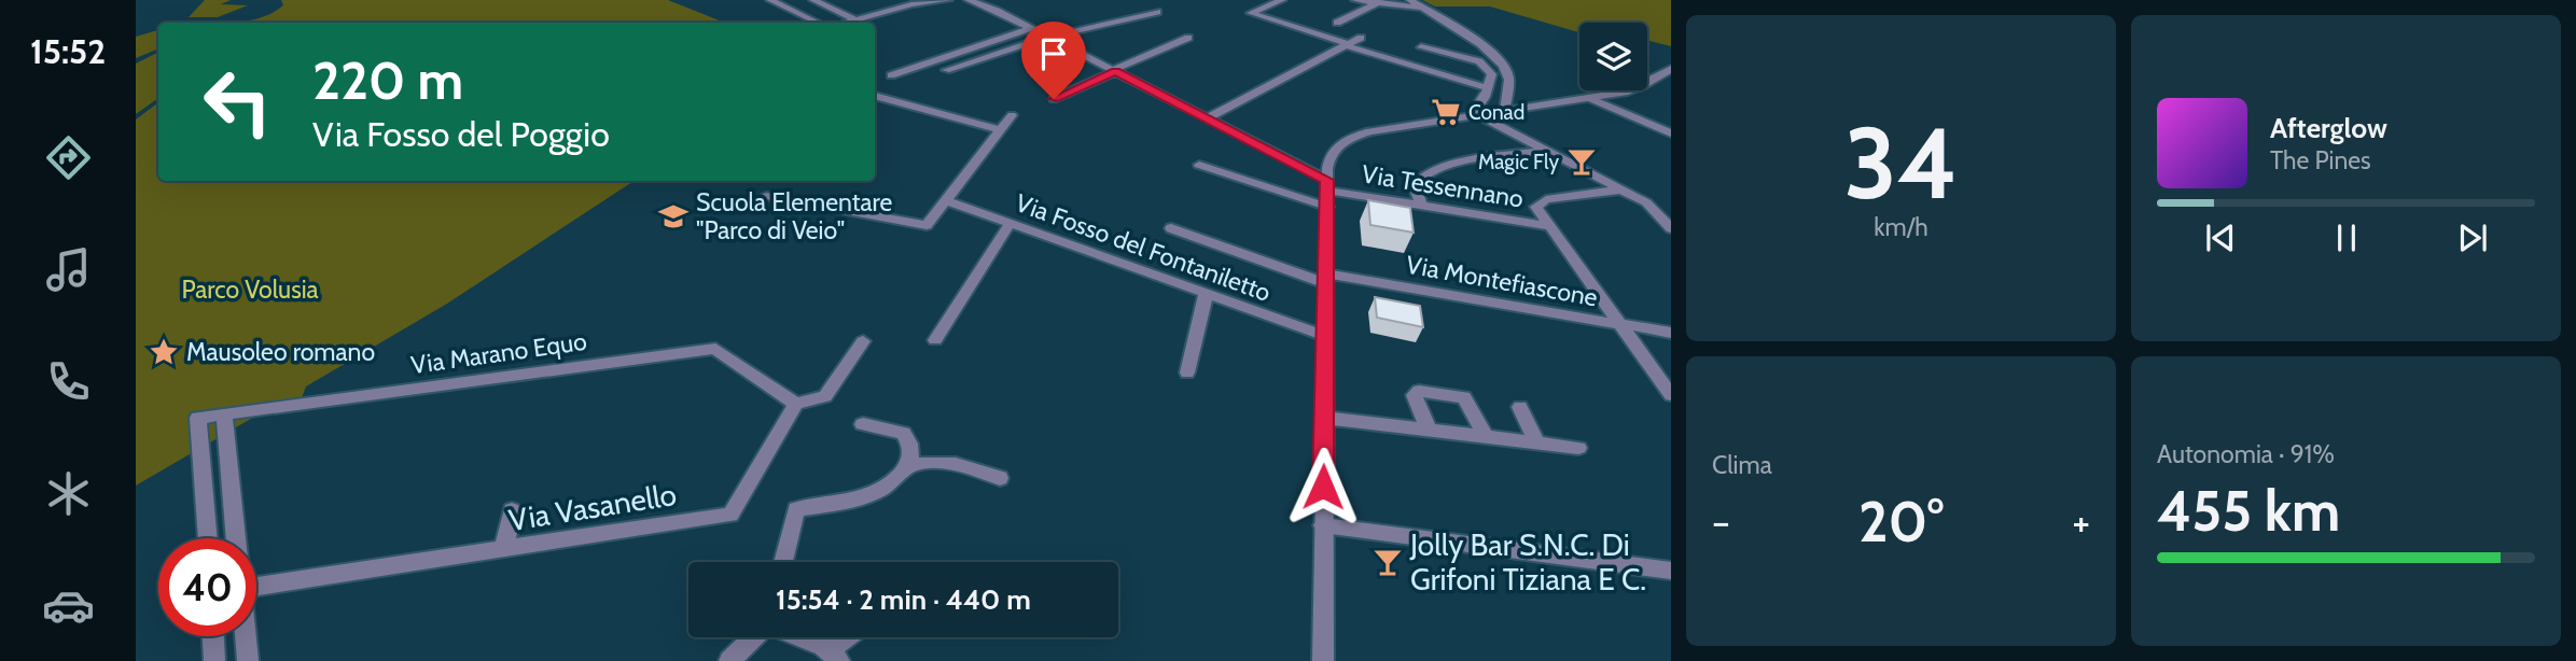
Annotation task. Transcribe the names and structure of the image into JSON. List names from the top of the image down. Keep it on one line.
{"streets":{"street":["Via Tessennano","Via Fosso del Fontaniletto","Via Montefiascone","Via Marano Equo","Via Vasanello"]},"crossings":[["Via Marano Equo","Via Vasanello"]],"parks":["Parco Volusia"],"places":{"supermarket":["Conad"],"bar":["Magic Fly","Jolly Bar S.N.C. Di Grifoni Tiziana E C."],"school or university":["Scuola Elementare \"Parco di Veio\""],"place":["Mausoleo romano"]},"page":{"tabs":"15:52","tile":[["34","km/h"],"Clima",["Autonomia · 91%","455 km"]],"turn":["220 m","Via Fosso del Poggio"],"song":["Afterglow","The Pines"],"heat":["−","20°","+"],"limit":"40","trip":"15:54 · 2 min · 440 m"}}
